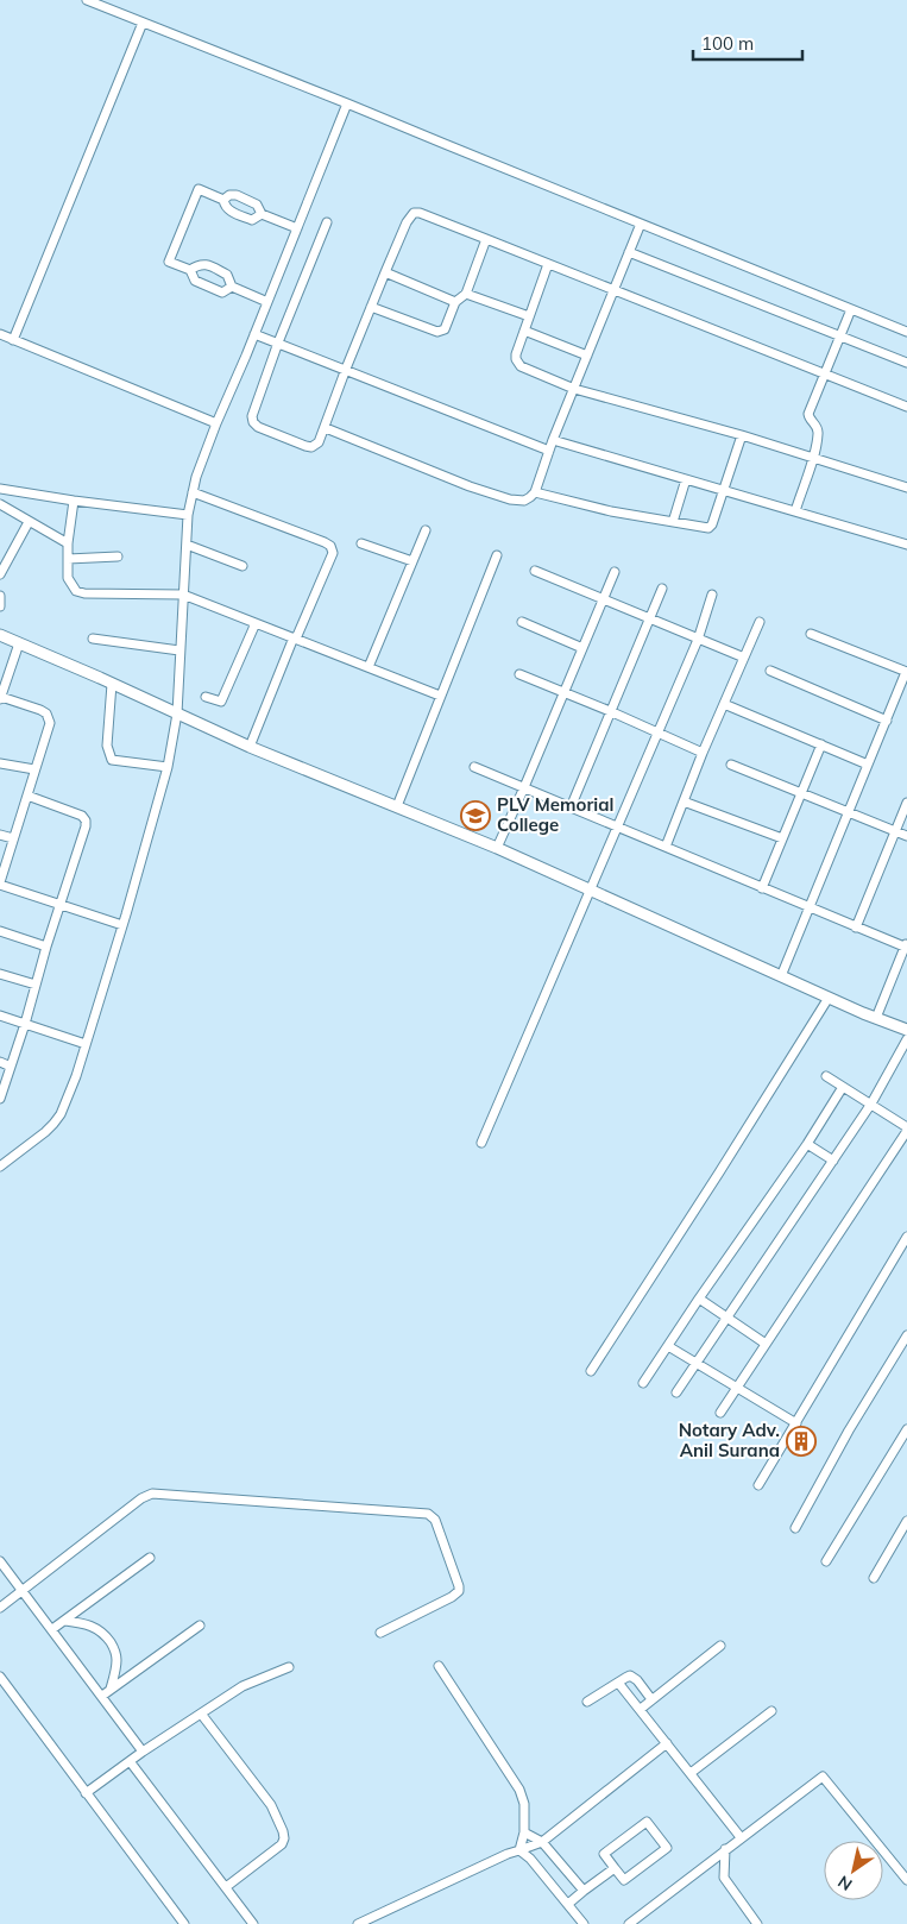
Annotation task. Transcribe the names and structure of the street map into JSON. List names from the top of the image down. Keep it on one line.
{"places":{"school or university":["PLV Memorial College"],"building":["Notary Adv. Anil Surana"]},"scale_bar":"100 m","north":"bottom left"}
